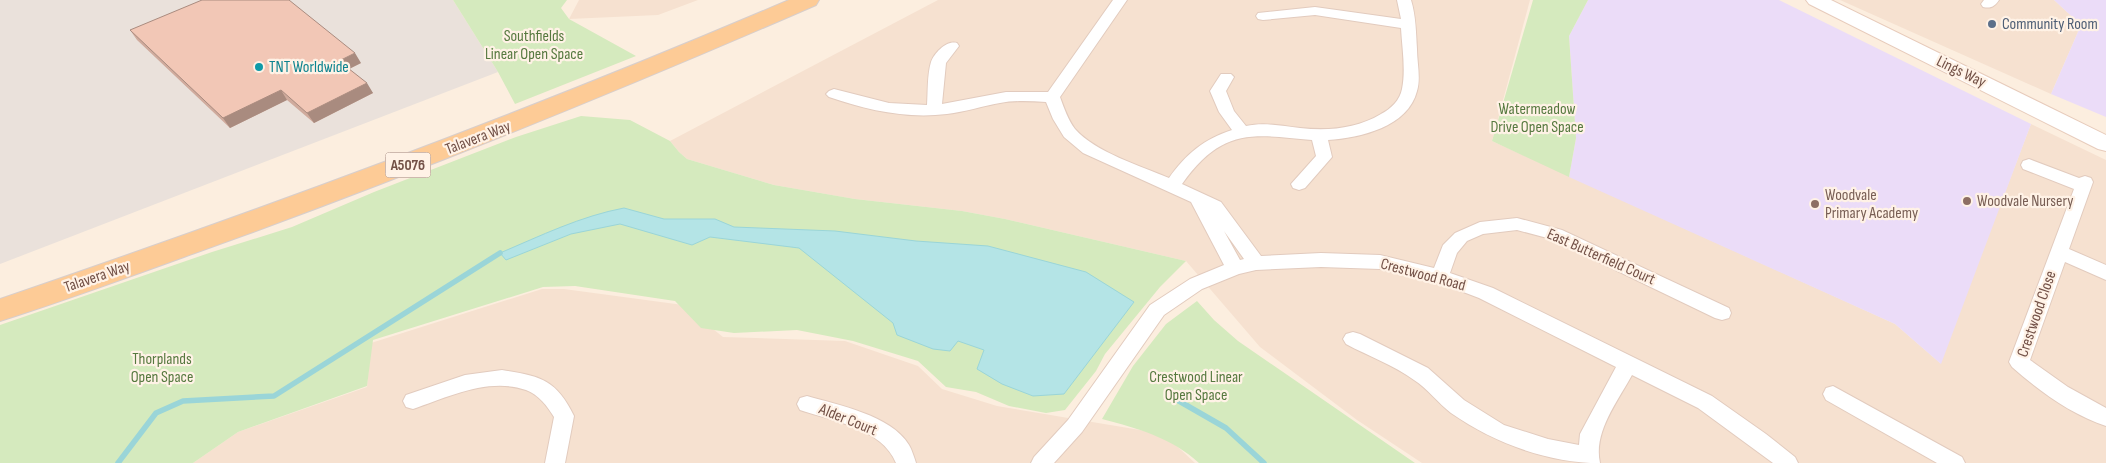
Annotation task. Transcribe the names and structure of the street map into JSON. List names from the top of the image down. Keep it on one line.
{"streets":{"main road":["Talavera Way","A5076"],"street":["Lings Way","East Butterfield Court","Crestwood Road","Crestwood Close","Alder Court"]},"crossings":[["East Butterfield Court","Crestwood Road"]],"parks":["Southfields Linear Open Space","Watermeadow Drive Open Space","Thorplands Open Space","Crestwood Linear Open Space"],"places":["Community Room","TNT Worldwide","Woodvale Nursery","Woodvale Primary Academy"]}
